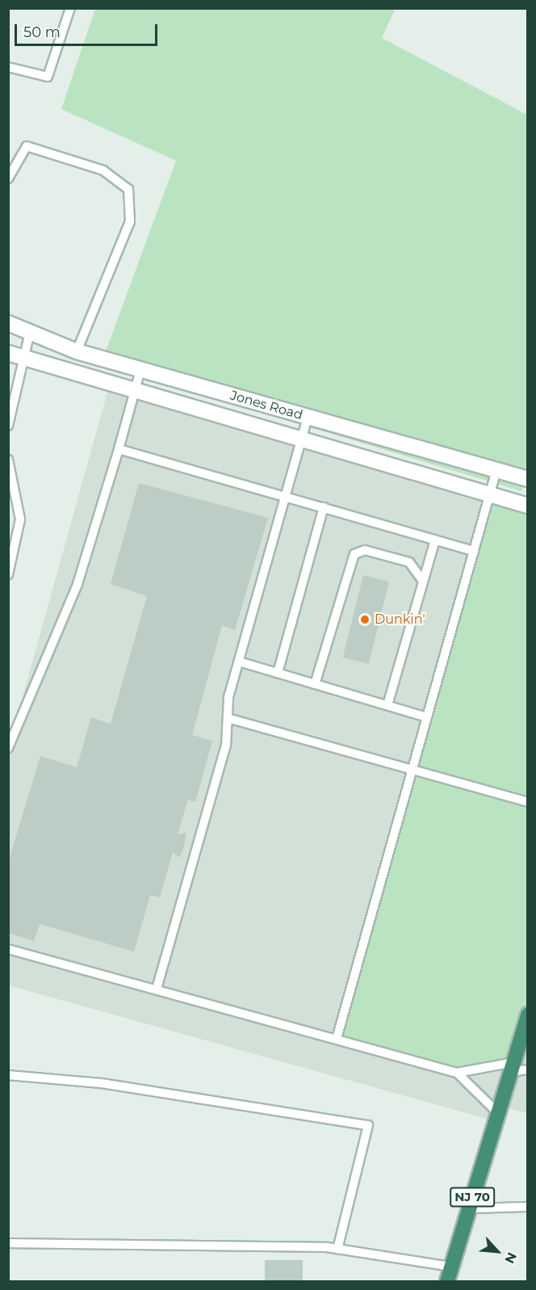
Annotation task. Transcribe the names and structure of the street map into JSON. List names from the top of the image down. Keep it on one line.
{"streets":{"highway":["NJ 70"],"street":["Jones Road"]},"places":["Dunkin'"],"scale_bar":"50 m","north":"bottom right"}
